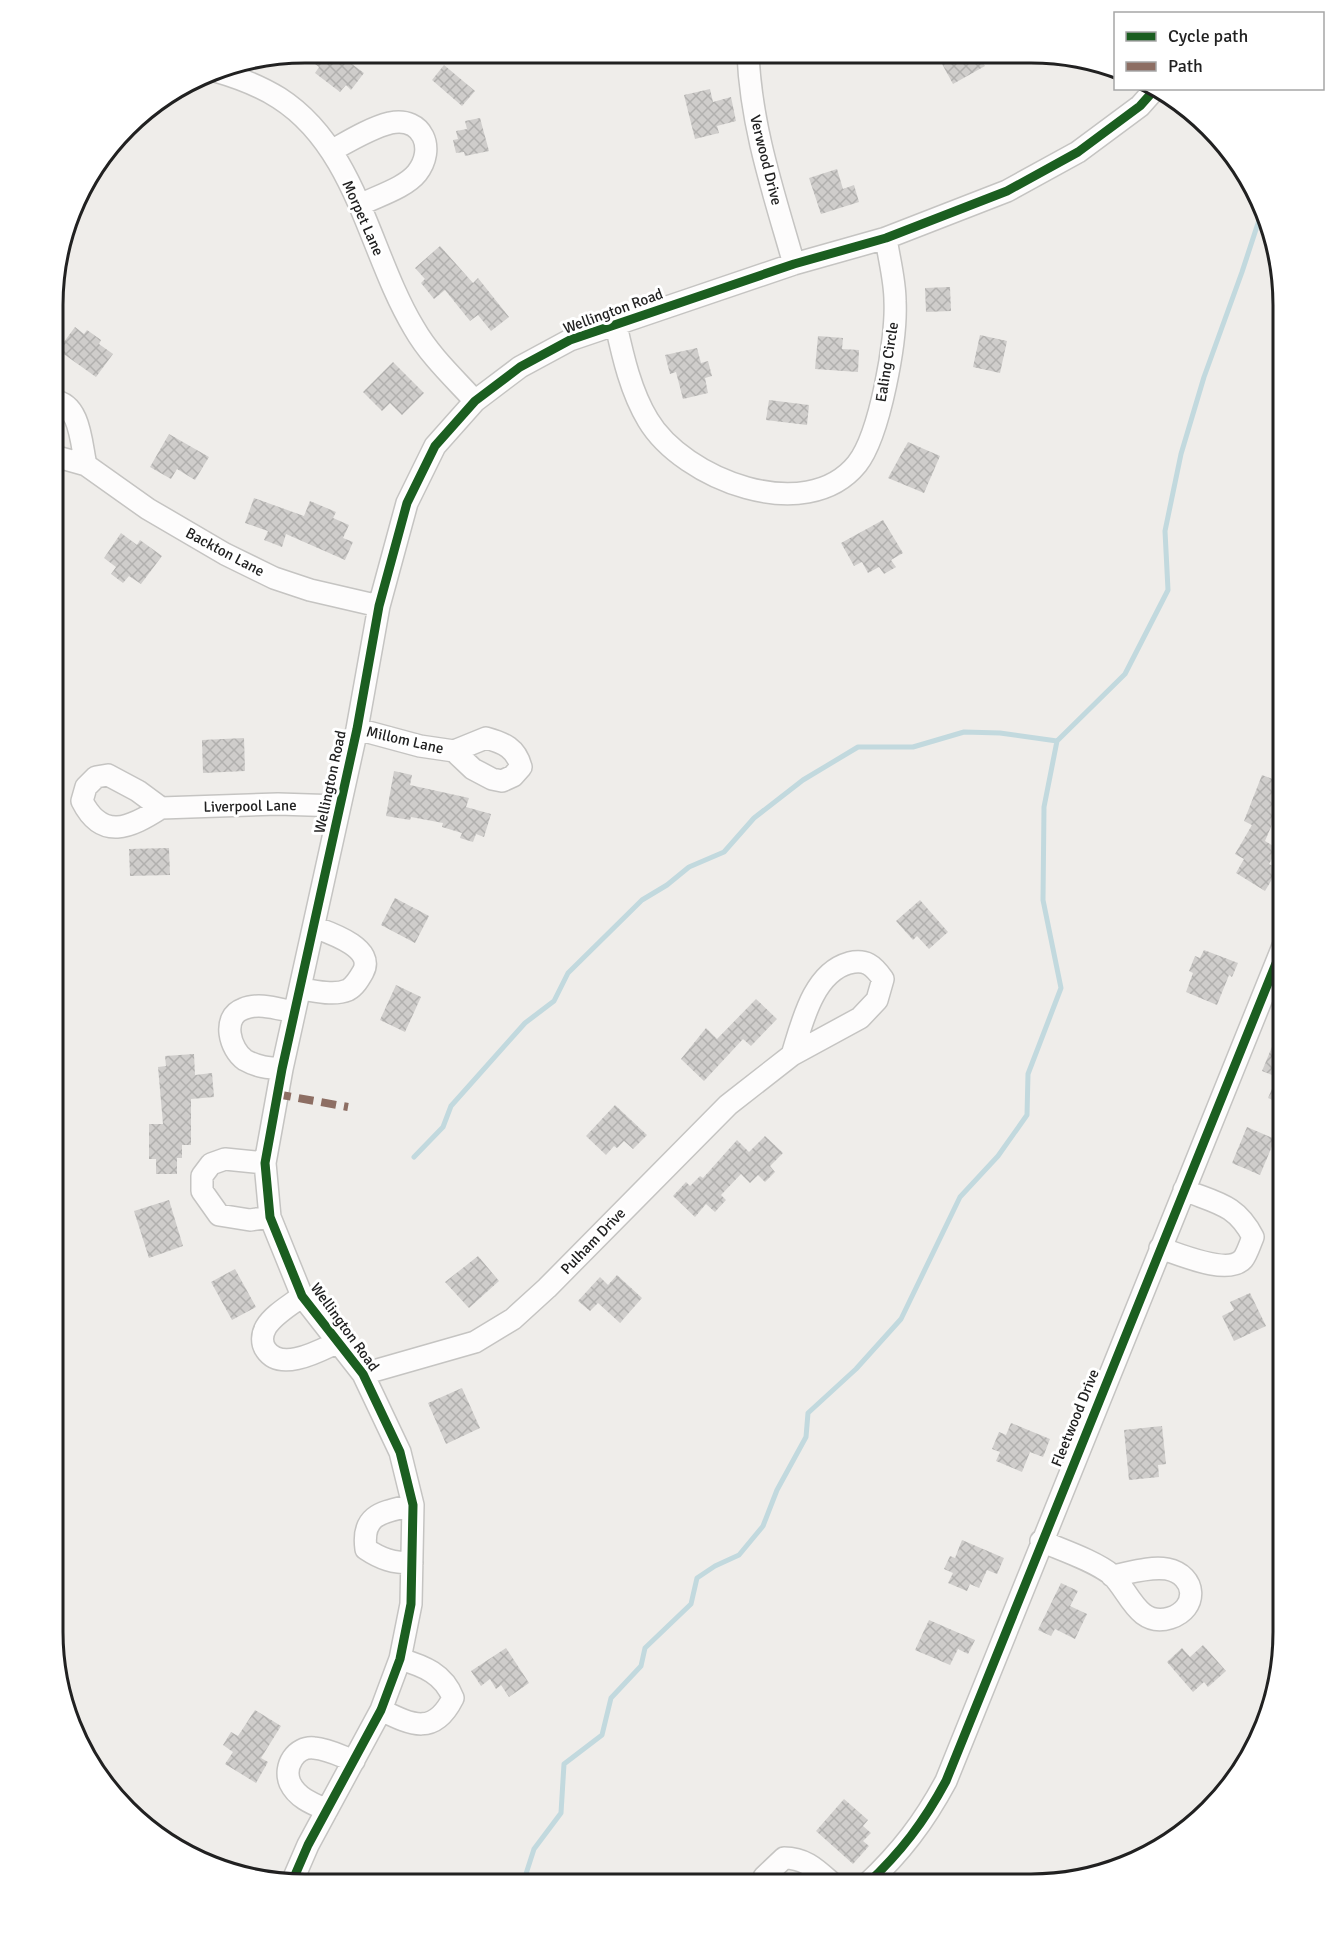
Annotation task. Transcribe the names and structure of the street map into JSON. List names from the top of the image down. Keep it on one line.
{"streets":{"street":["Verwood Drive","Morpet Lane","Wellington Road","Ealing Circle","Backton Lane","Millom Lane","Liverpool Lane","Pulham Drive","Fleetwood Drive"]},"crossings":[["Verwood Drive","Wellington Road"],["Morpet Lane","Wellington Road"],["Wellington Road","Ealing Circle"],["Wellington Road","Backton Lane"],["Wellington Road","Millom Lane"],["Wellington Road","Liverpool Lane"],["Wellington Road","Pulham Drive"]],"legend":["Cycle path","Path"]}
